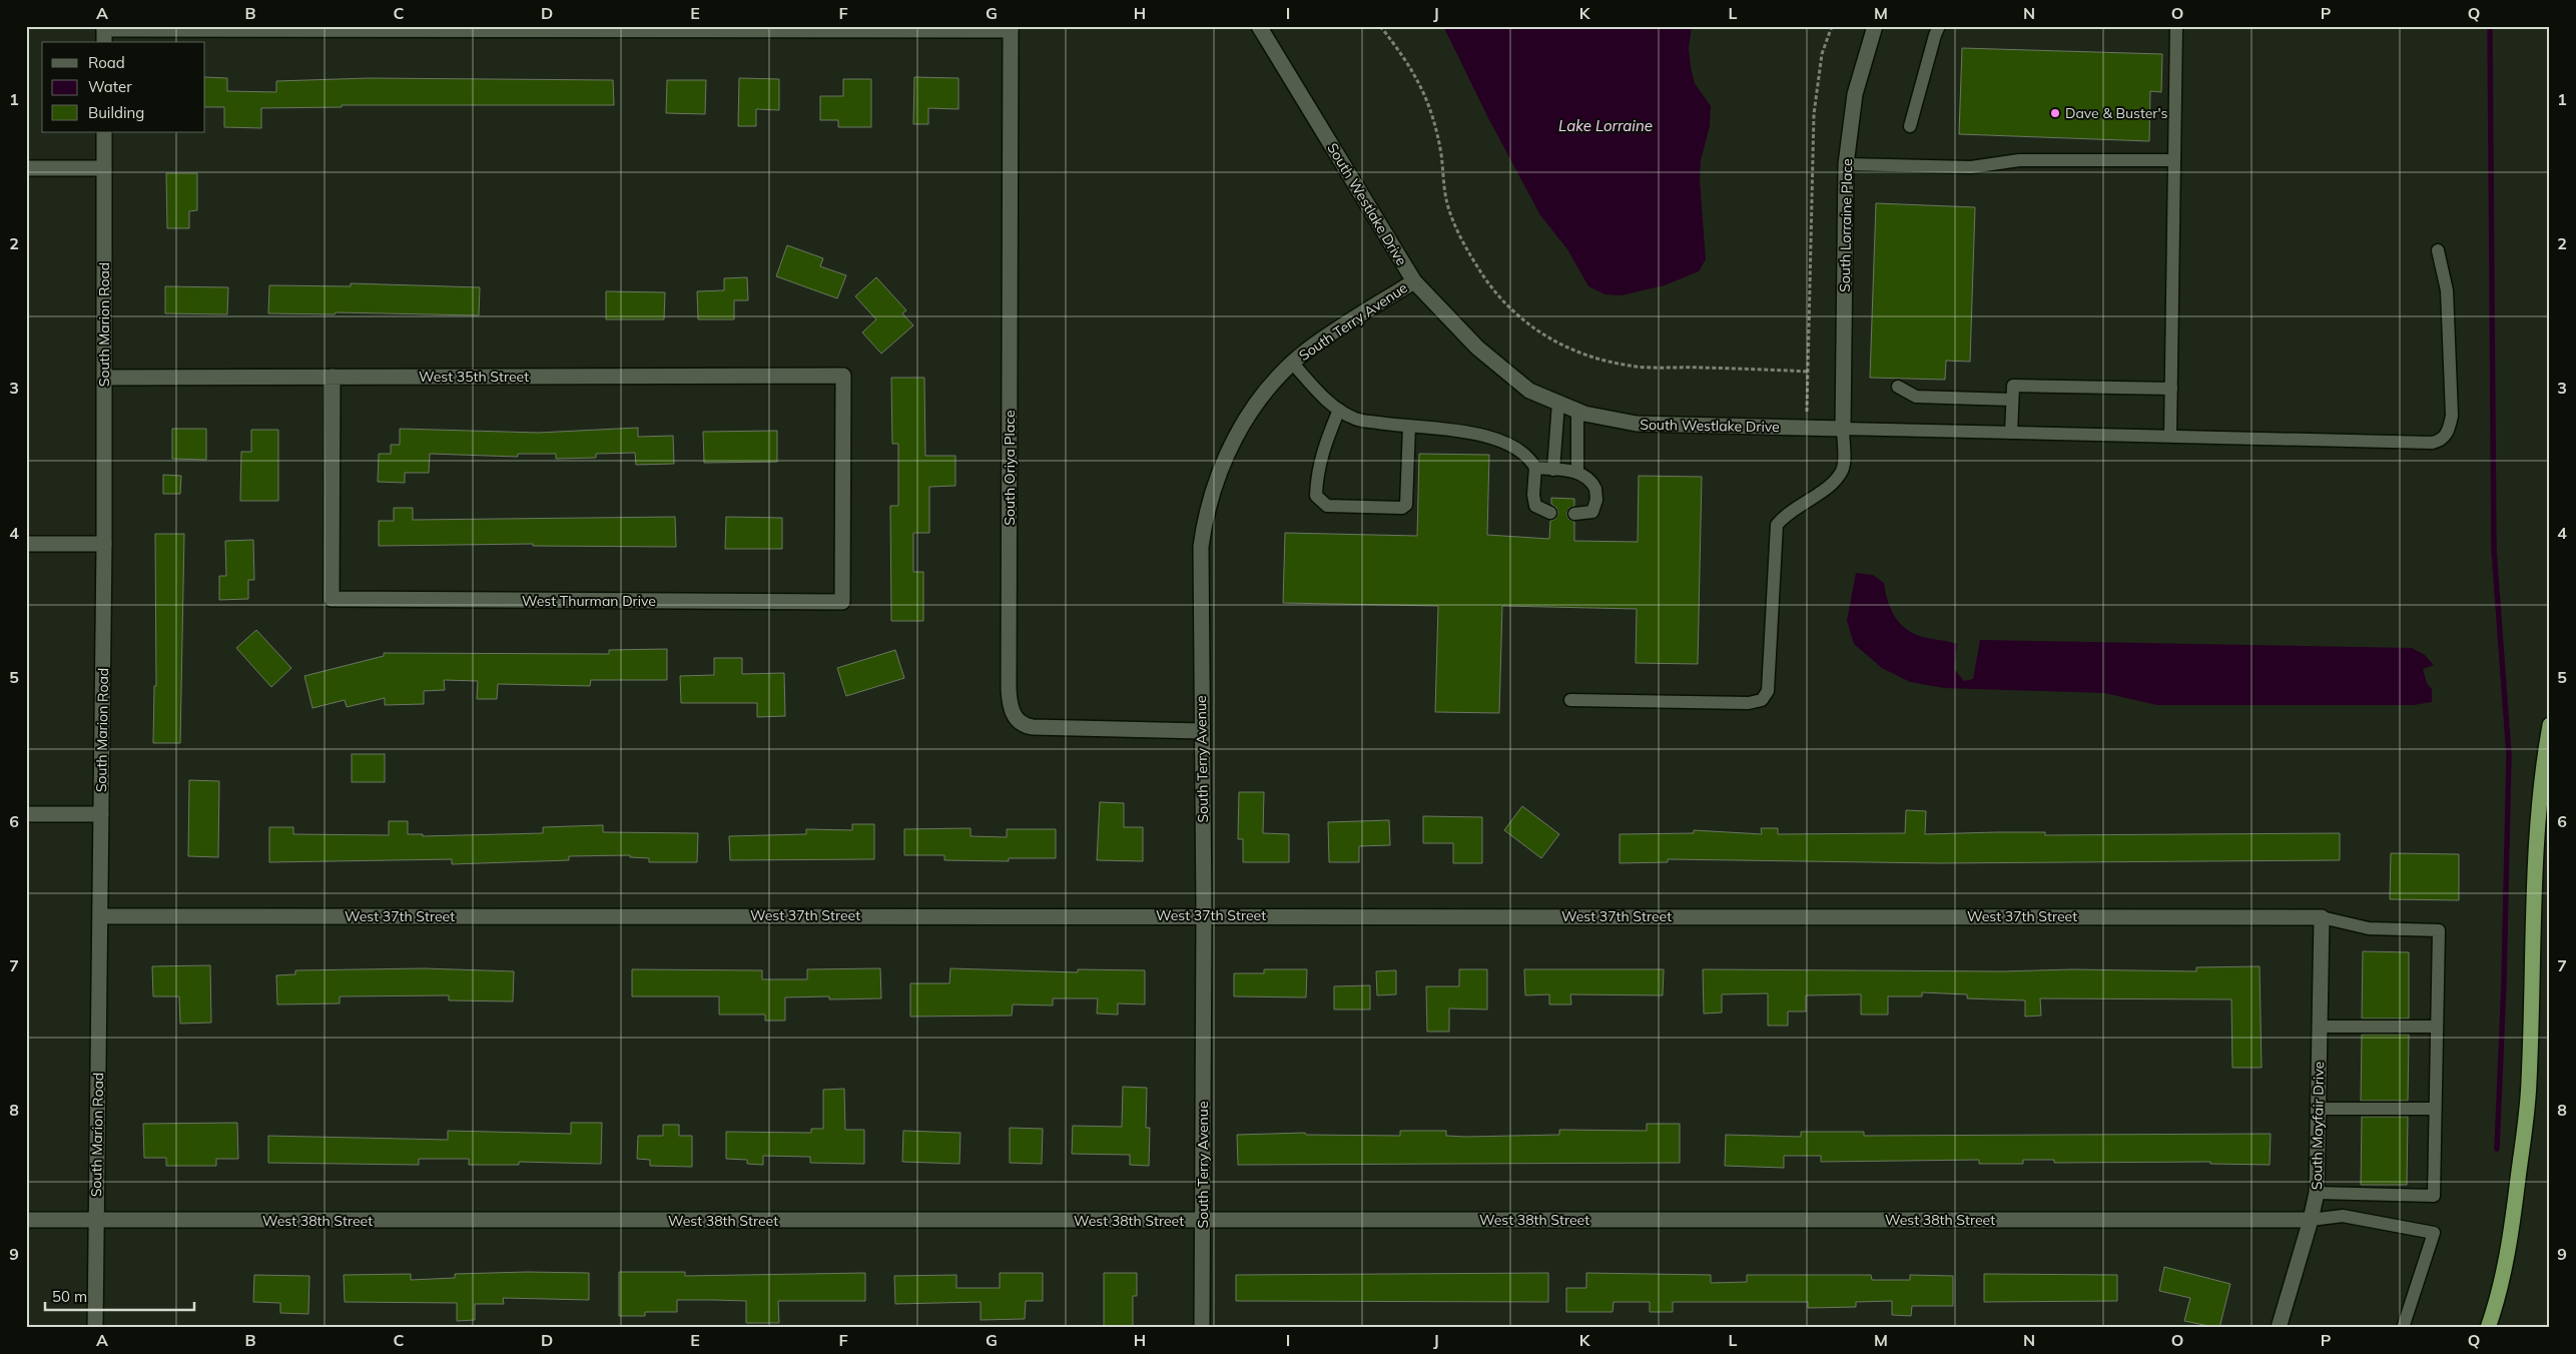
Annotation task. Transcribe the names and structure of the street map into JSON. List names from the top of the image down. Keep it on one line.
{"streets":{"street":["South Westlake Drive","South Lorraine Place","South Terry Avenue","South Marion Road","West 35th Street","South Oriya Place","West Thurman Drive","West 37th Street","South Mayfair Drive","West 38th Street"]},"crossings":[["South Westlake Drive","South Lorraine Place"],["South Westlake Drive","South Terry Avenue"],["South Terry Avenue","South Oriya Place"],["South Terry Avenue","West 37th Street"],["South Terry Avenue","West 38th Street"],["South Marion Road","West 35th Street"],["South Marion Road","West 37th Street"],["South Marion Road","West 38th Street"],["West 35th Street","West Thurman Drive"],["West 37th Street","South Mayfair Drive"],["South Mayfair Drive","West 38th Street"]],"water":["Lake Lorraine"],"places":["Dave & Buster's"],"legend":["Road","Water","Building"],"scale_bar":"50 m","grid":{"columns":["A","B","C","D","E","F","G","H","I","J","K","L","M","N","O","P","Q"],"rows":["1","2","3","4","5","6","7","8","9"]}}
